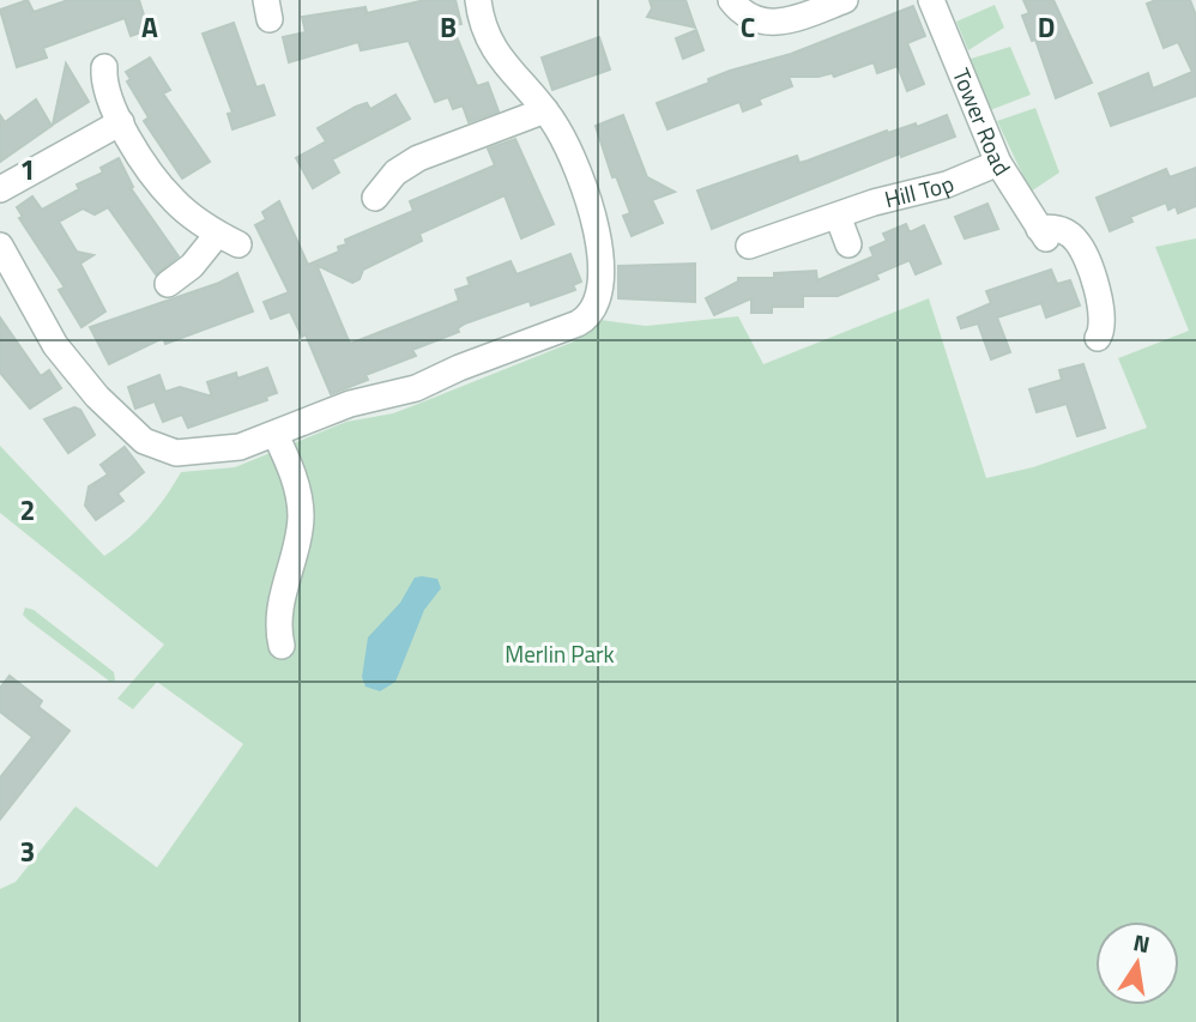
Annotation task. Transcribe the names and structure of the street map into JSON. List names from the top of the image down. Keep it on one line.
{"streets":{"street":["Tower Road","Hill Top"]},"crossings":[["Tower Road","Hill Top"]],"parks":["Merlin Park"],"north":"top","grid":{"columns":["A","B","C","D"],"rows":["1","2","3"]}}
